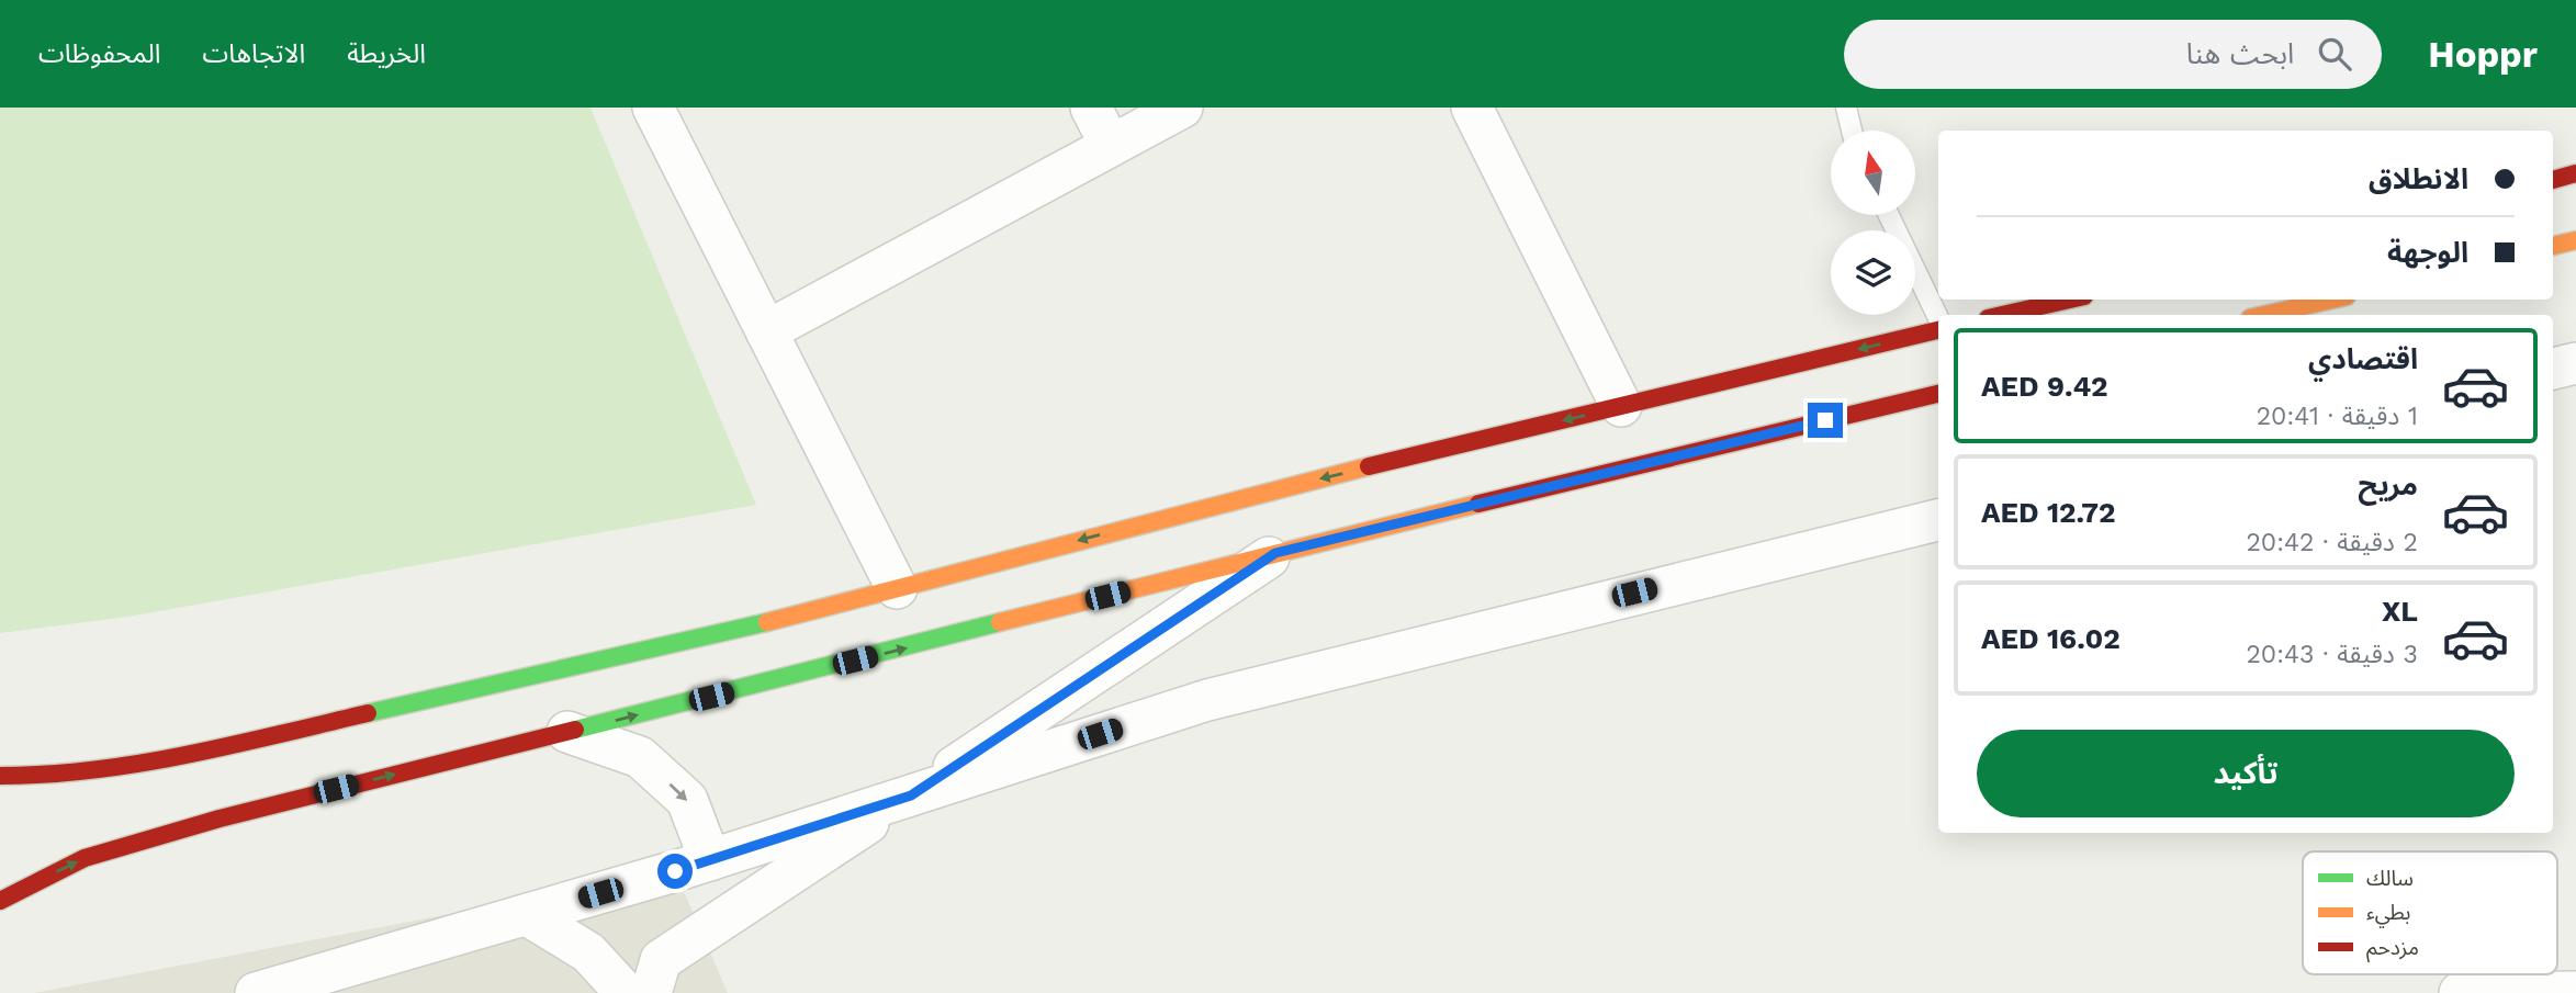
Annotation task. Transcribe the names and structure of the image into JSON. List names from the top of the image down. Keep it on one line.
{"legend":["سالك","بطيء","مزدحم"],"north":"top","page":{"header":"Hoppr","search":"ابحث هنا","nav":["الخريطة","الاتجاهات","المحفوظات"],"banner":["الانطلاق","الوجهة"],"list":[{"name":"اقتصادي","note":"1 دقيقة · 20:41","value":"AED 9.42"},{"name":"مريح","note":"2 دقيقة · 20:42","value":"AED 12.72"},{"name":"XL","note":"3 دقيقة · 20:43","value":"AED 16.02"}],"buttons":"تأكيد"}}
